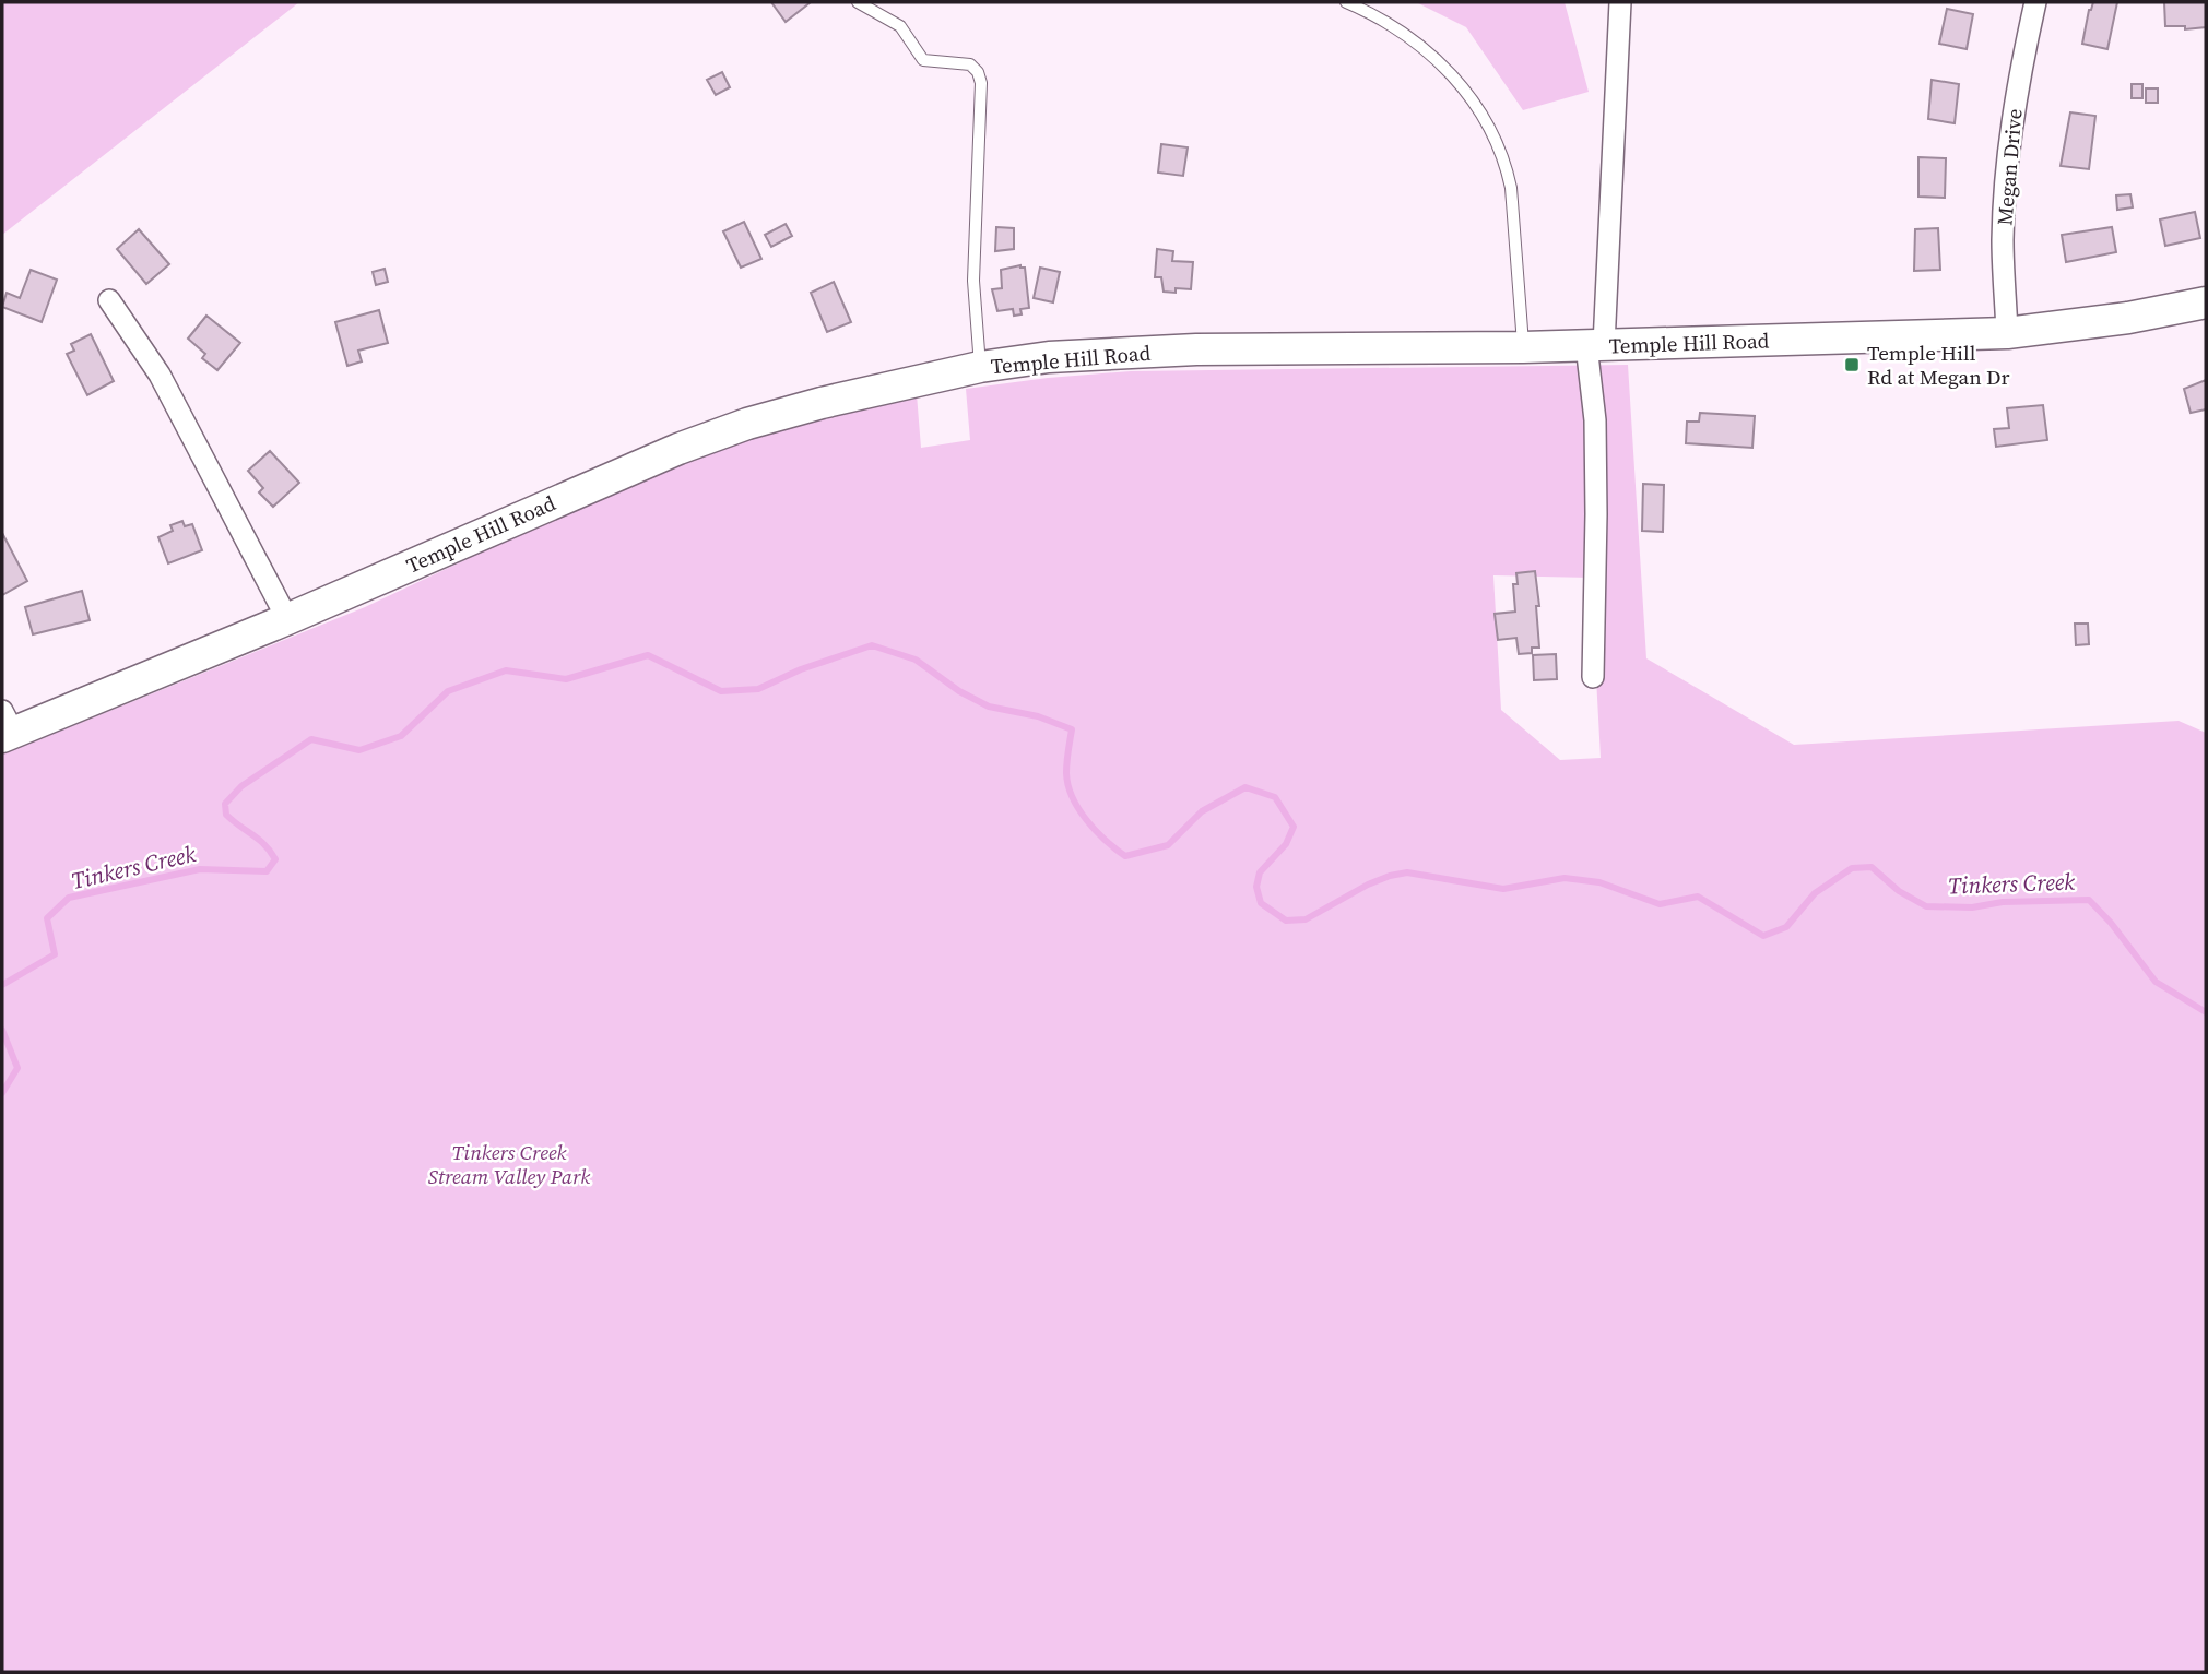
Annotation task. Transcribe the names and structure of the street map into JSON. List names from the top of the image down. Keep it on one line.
{"streets":{"main road":["Temple Hill Road"],"street":["Megan Drive"]},"crossings":[["Megan Drive","Temple Hill Road"]],"water":["Tinkers Creek"],"parks":["Tinkers Creek Stream Valley Park"],"places":{"transit":["Temple Hill Rd at Megan Dr"]}}
